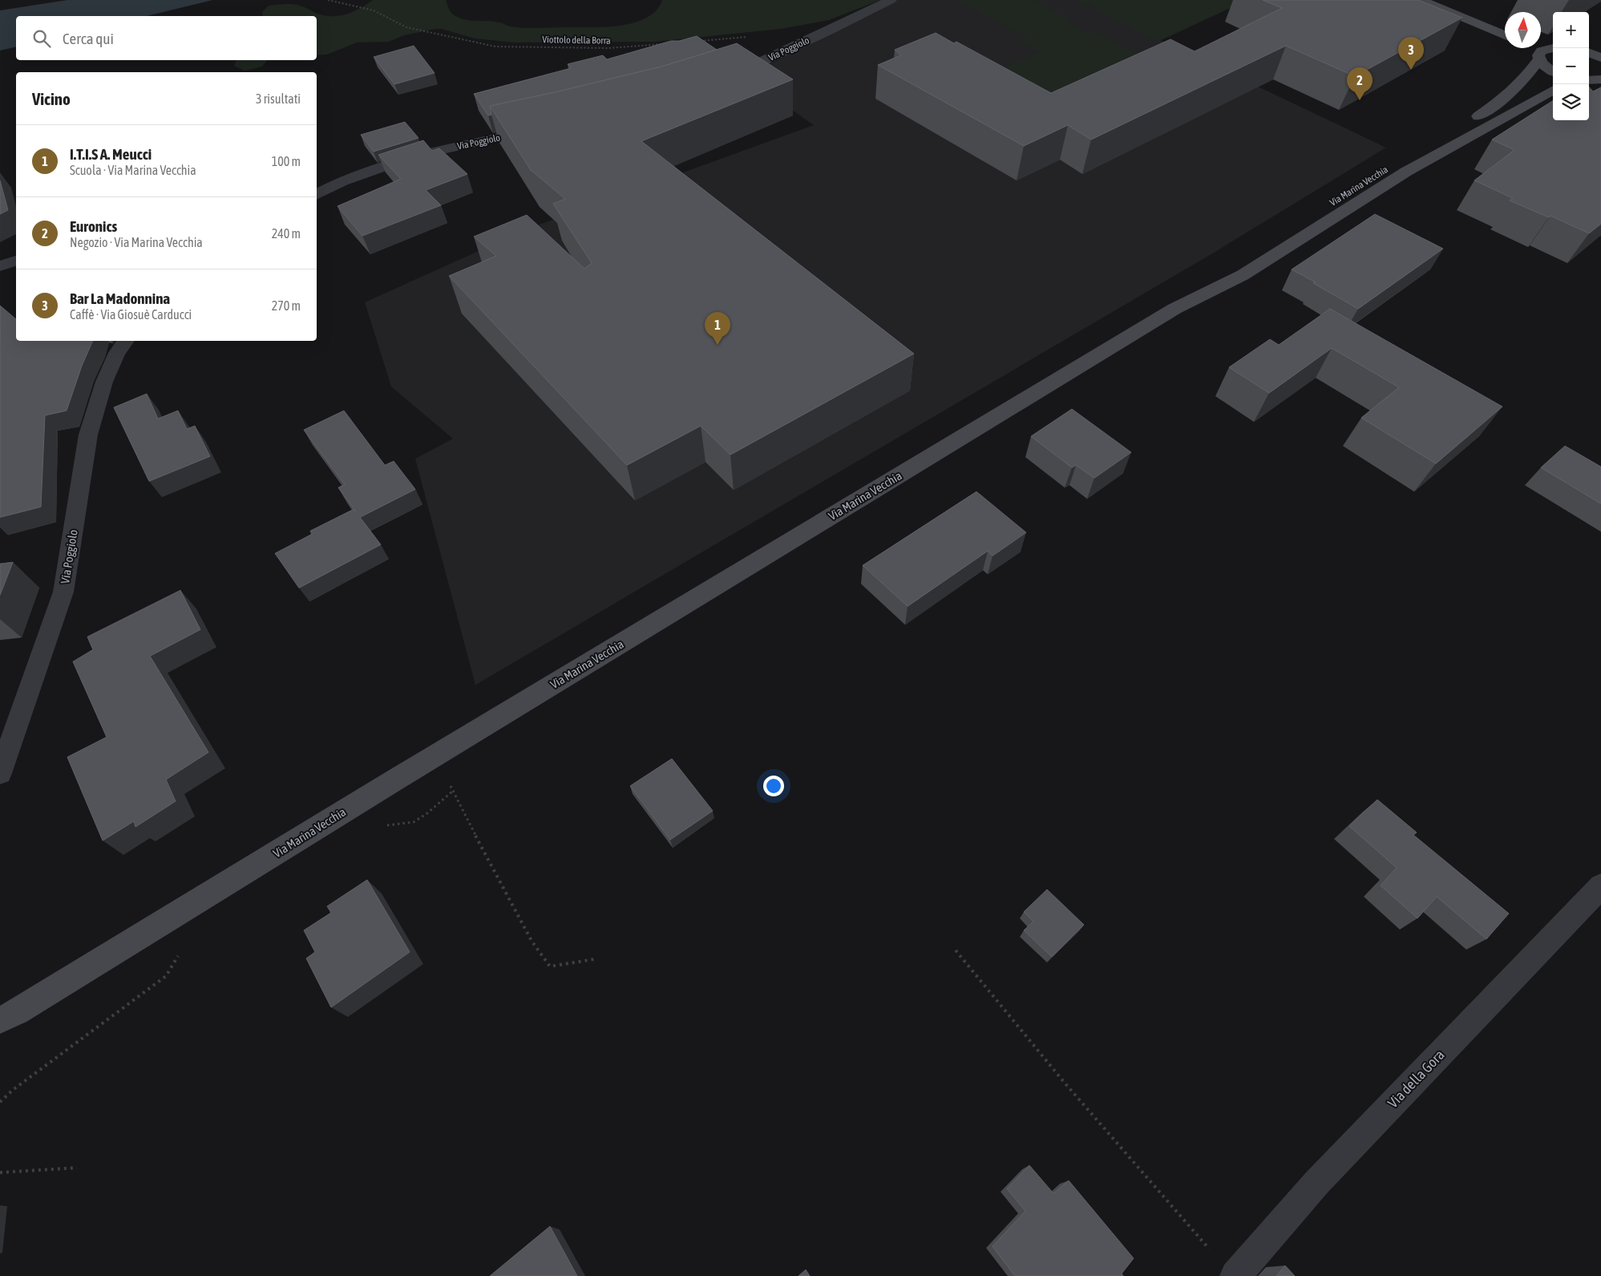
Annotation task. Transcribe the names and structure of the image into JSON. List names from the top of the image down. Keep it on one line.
{"streets":{"main road":["Via Marina Vecchia"],"street":["Via Poggiolo","Via della Gora"],"path":["Viottolo della Borra"]},"north":"top","page":{"map_buttons":["+","−"],"search":"Cerca qui","pins":["3","2","1"],"heading":["Vicino","3 risultati"],"list":[{"mark":"1","name":"I.T.I.S A. Meucci","note":"Scuola · Via Marina Vecchia","value":"100 m"},{"mark":"2","name":"Euronics","note":"Negozio · Via Marina Vecchia","value":"240 m"},{"mark":"3","name":"Bar La Madonnina","note":"Caffè · Via Giosuè Carducci","value":"270 m"}]}}
